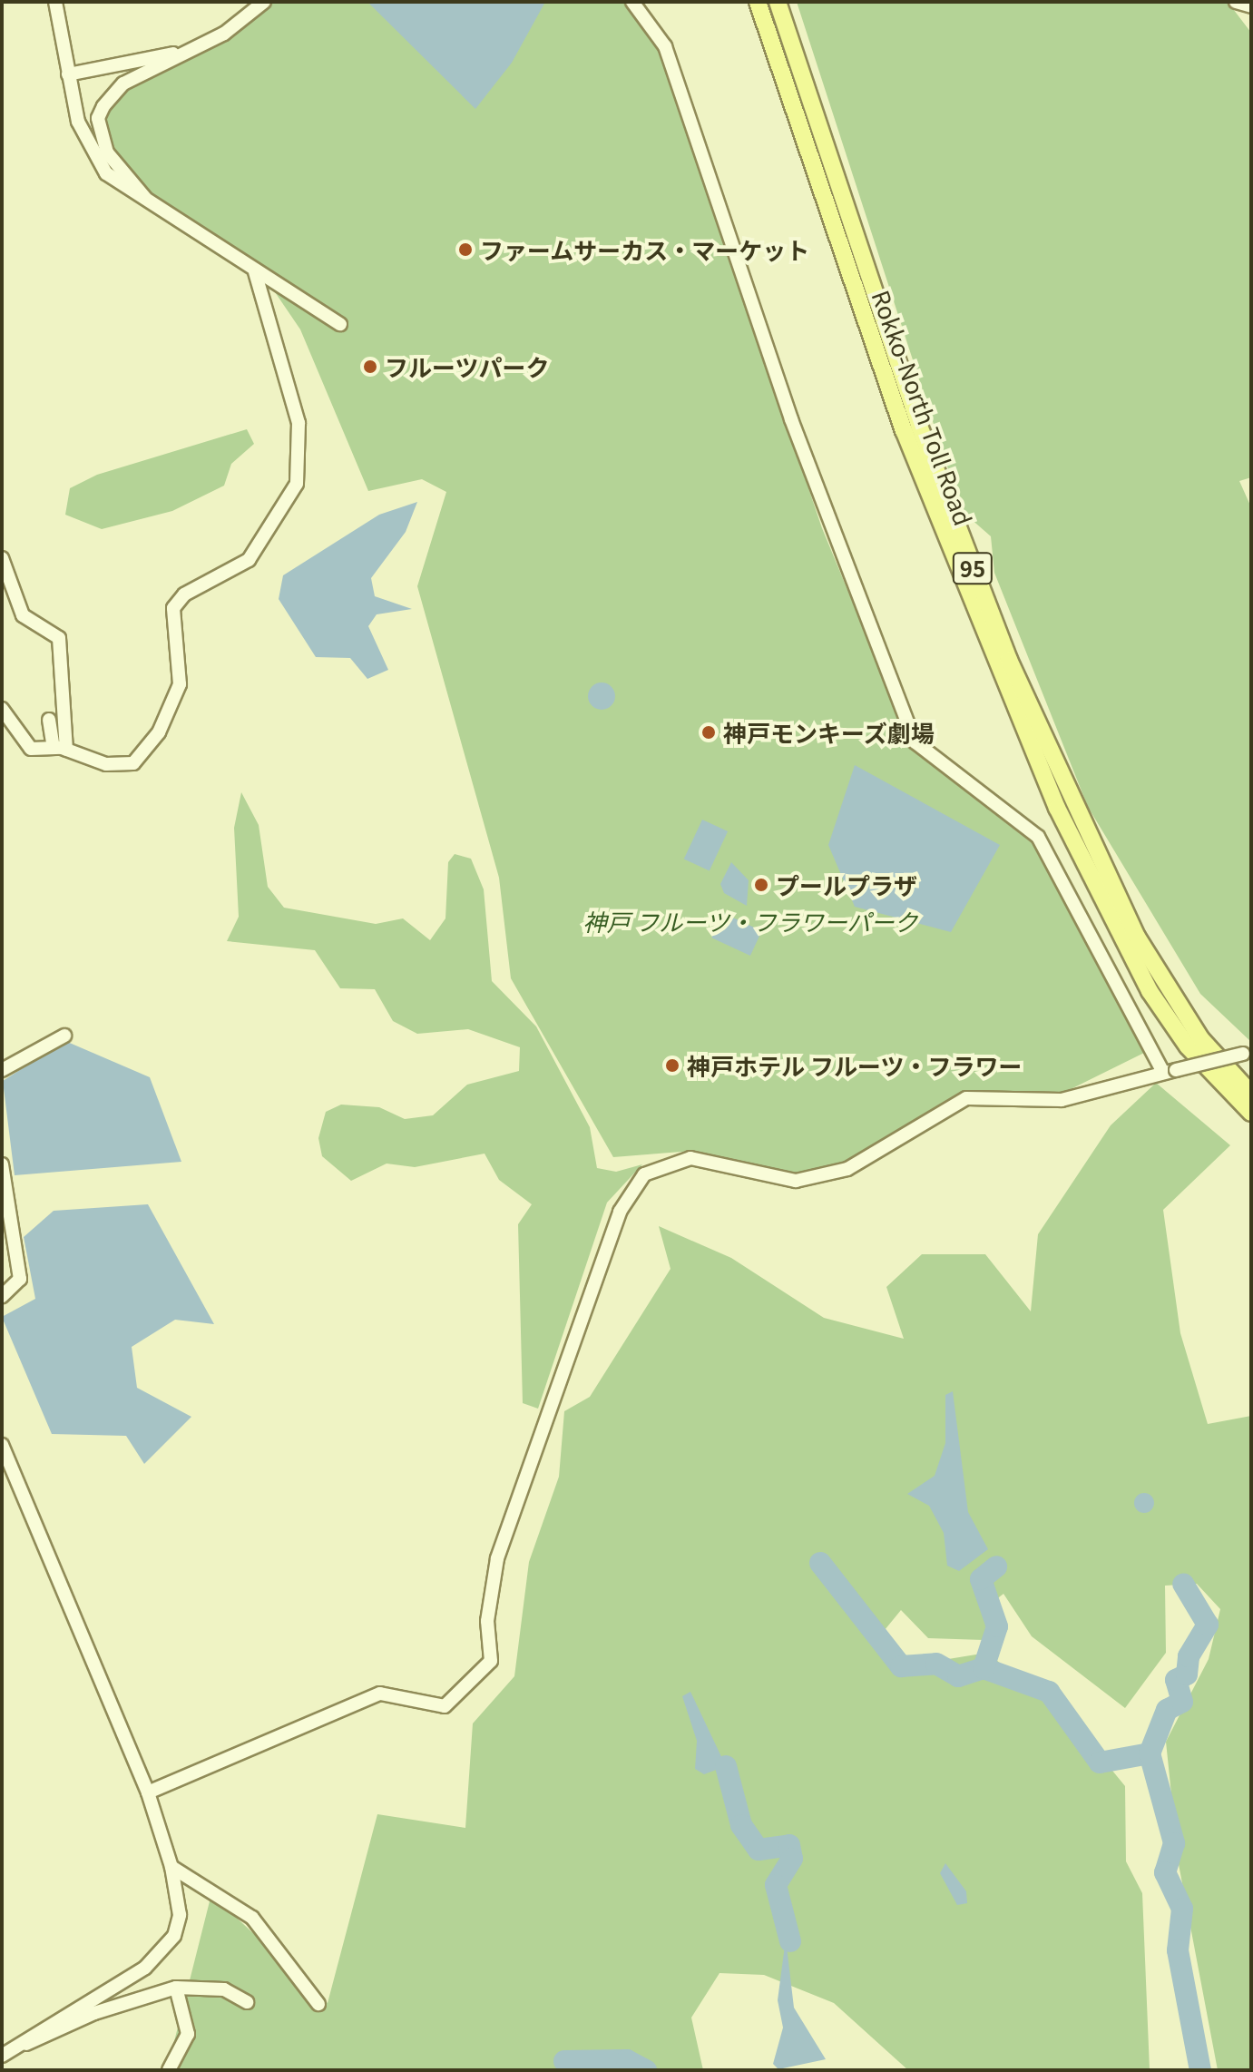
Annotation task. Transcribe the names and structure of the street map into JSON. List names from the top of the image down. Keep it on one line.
{"streets":{"main road":["Rokko-North Toll Road","95"]},"parks":["神戸 フルーツ・フラワーパーク"],"places":["ファームサーカス・マーケット","フルーツパーク","神戸モンキーズ劇場","プールプラザ","神戸ホテル フルーツ・フラワー"]}
